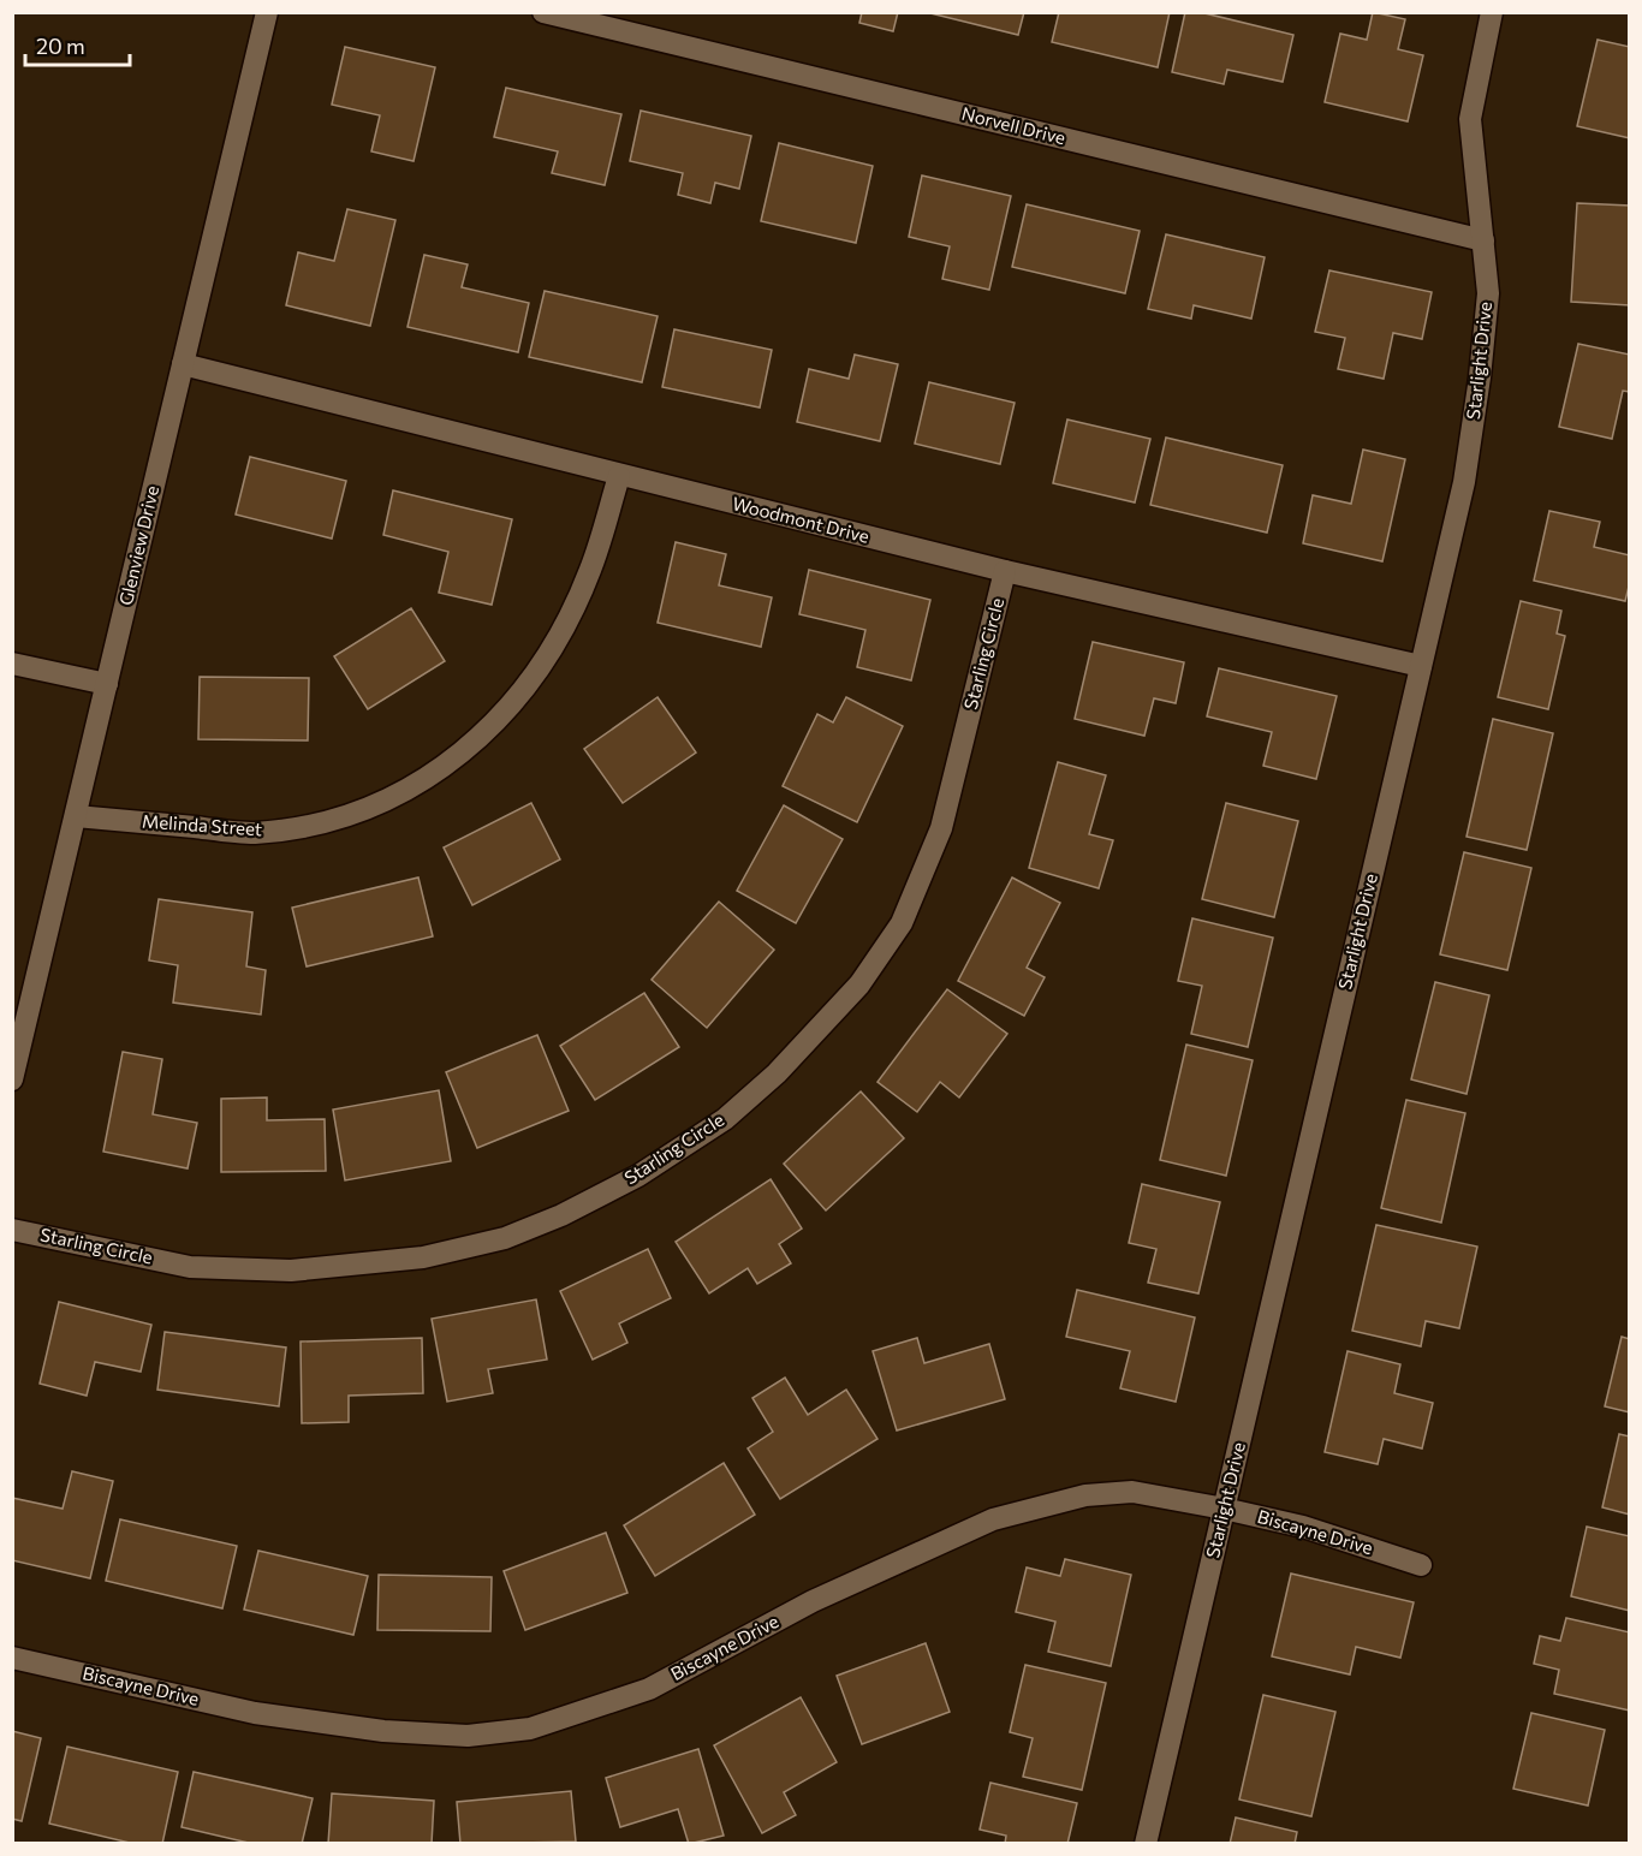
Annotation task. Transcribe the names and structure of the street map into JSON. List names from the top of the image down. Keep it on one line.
{"streets":{"street":["Norvell Drive","Starlight Drive","Woodmont Drive","Glenview Drive","Starling Circle","Melinda Street","Biscayne Drive"]},"crossings":[["Norvell Drive","Starlight Drive"],["Starlight Drive","Woodmont Drive"],["Starlight Drive","Biscayne Drive"],["Woodmont Drive","Glenview Drive"],["Woodmont Drive","Starling Circle"],["Woodmont Drive","Melinda Street"],["Glenview Drive","Melinda Street"]],"scale_bar":"20 m"}
